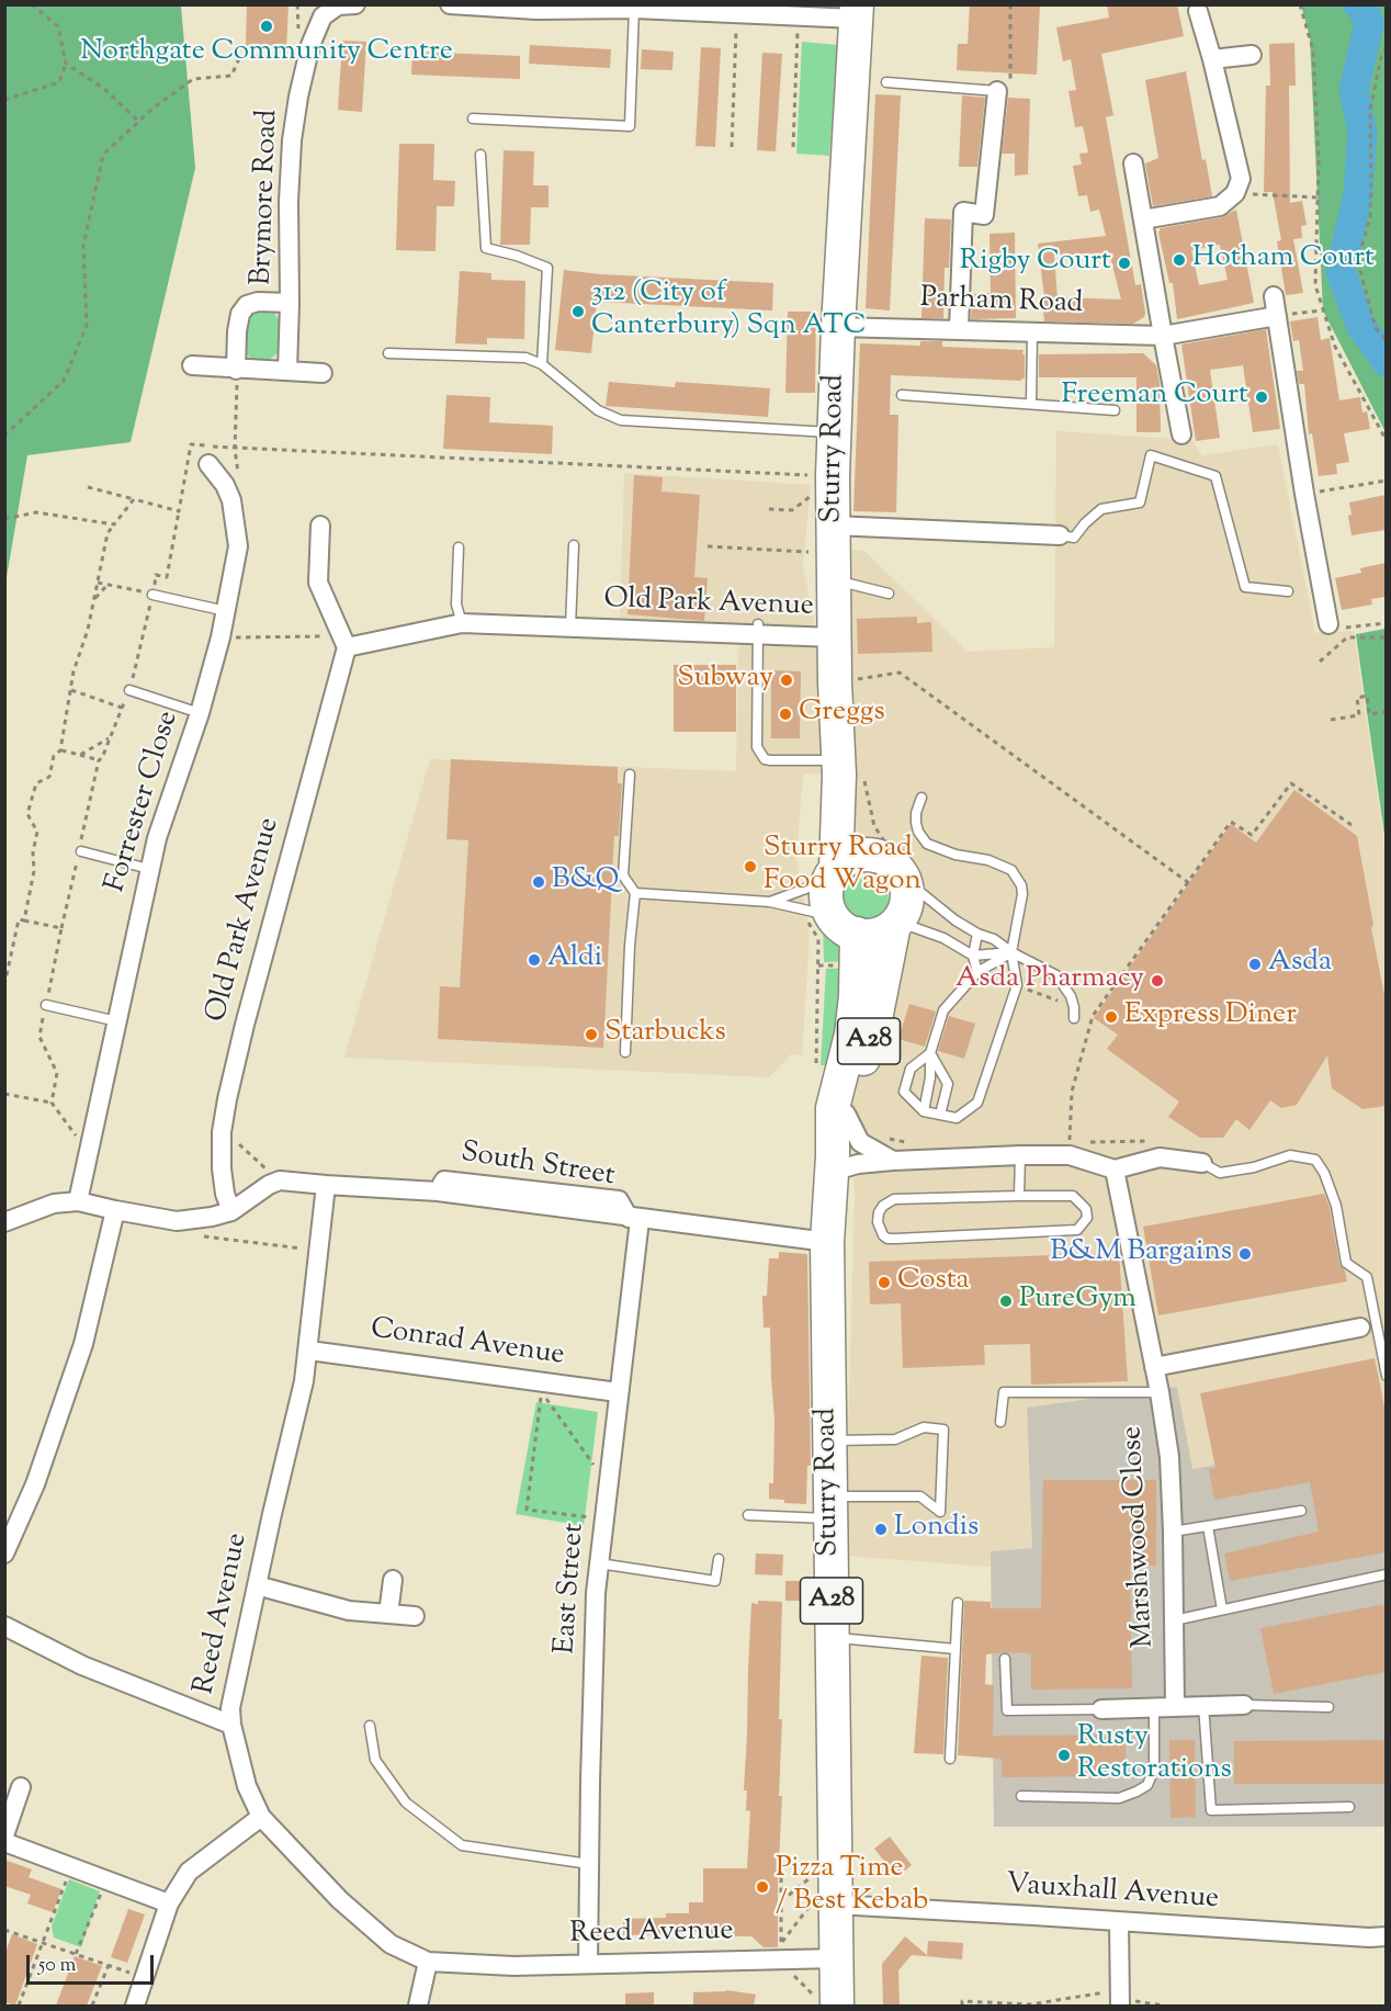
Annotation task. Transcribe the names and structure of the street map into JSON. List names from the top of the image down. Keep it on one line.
{"streets":{"highway":["Sturry Road","A28"],"street":["Brymore Road","Parham Road","Old Park Avenue","Forrester Close","South Street","Conrad Avenue","Marshwood Close","East Street","Reed Avenue","Vauxhall Avenue"]},"crossings":[["Parham Road","Sturry Road"],["Sturry Road","Old Park Avenue"],["Sturry Road","South Street"],["Sturry Road","Reed Avenue"],["Sturry Road","Vauxhall Avenue"],["South Street","East Street"],["South Street","Reed Avenue"],["Conrad Avenue","East Street"],["Conrad Avenue","Reed Avenue"],["East Street","Reed Avenue"]],"places":["Northgate Community Centre","Hotham Court","Rigby Court","312 (City of Canterbury) Sqn ATC","Freeman Court","Subway","Greggs","Sturry Road Food Wagon","B&Q","Aldi","Asda","Asda Pharmacy","Express Diner","Starbucks","B&M Bargains","Costa","PureGym","Londis","Rusty Restorations","Pizza Time / Best Kebab"],"scale_bar":"50 m"}
